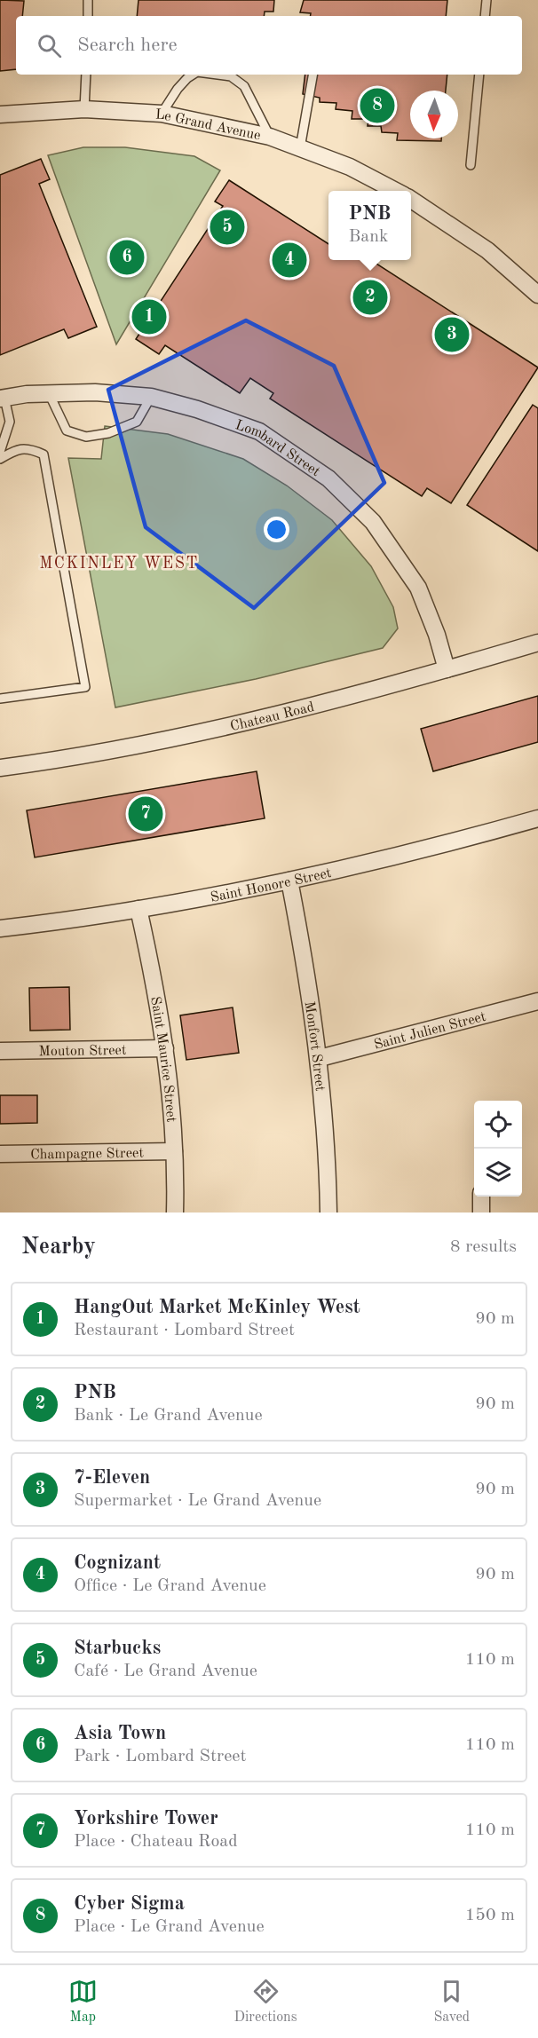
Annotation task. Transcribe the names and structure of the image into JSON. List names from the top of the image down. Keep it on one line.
{"streets":{"street":["Le Grand Avenue","Lombard Street","Chateau Road","Saint Honore Street","Saint Julien Street","Monfort Street","Mouton Street","Saint Maurice Street","Champagne Street"]},"crossings":[["Lombard Street","Chateau Road"],["Saint Honore Street","Monfort Street"],["Saint Honore Street","Saint Maurice Street"],["Saint Julien Street","Monfort Street"],["Mouton Street","Saint Maurice Street"],["Saint Maurice Street","Champagne Street"]],"districts":["MCKINLEY WEST"],"north":"bottom","page":{"search":"Search here","pins":["8","5","6","4","2","1","3","7"],"popup":["PNB","Bank"],"heading":["Nearby","8 results"],"list":[{"mark":"1","name":"HangOut Market McKinley West","note":"Restaurant · Lombard Street","value":"90 m"},{"mark":"2","name":"PNB","note":"Bank · Le Grand Avenue","value":"90 m"},{"mark":"3","name":"7-Eleven","note":"Supermarket · Le Grand Avenue","value":"90 m"},{"mark":"4","name":"Cognizant","note":"Office · Le Grand Avenue","value":"90 m"},{"mark":"5","name":"Starbucks","note":"Café · Le Grand Avenue","value":"110 m"},{"mark":"6","name":"Asia Town","note":"Park · Lombard Street","value":"110 m"},{"mark":"7","name":"Yorkshire Tower","note":"Place · Chateau Road","value":"110 m"},{"mark":"8","name":"Cyber Sigma","note":"Place · Le Grand Avenue","value":"150 m"}],"nav":["Map","Directions","Saved"]}}
